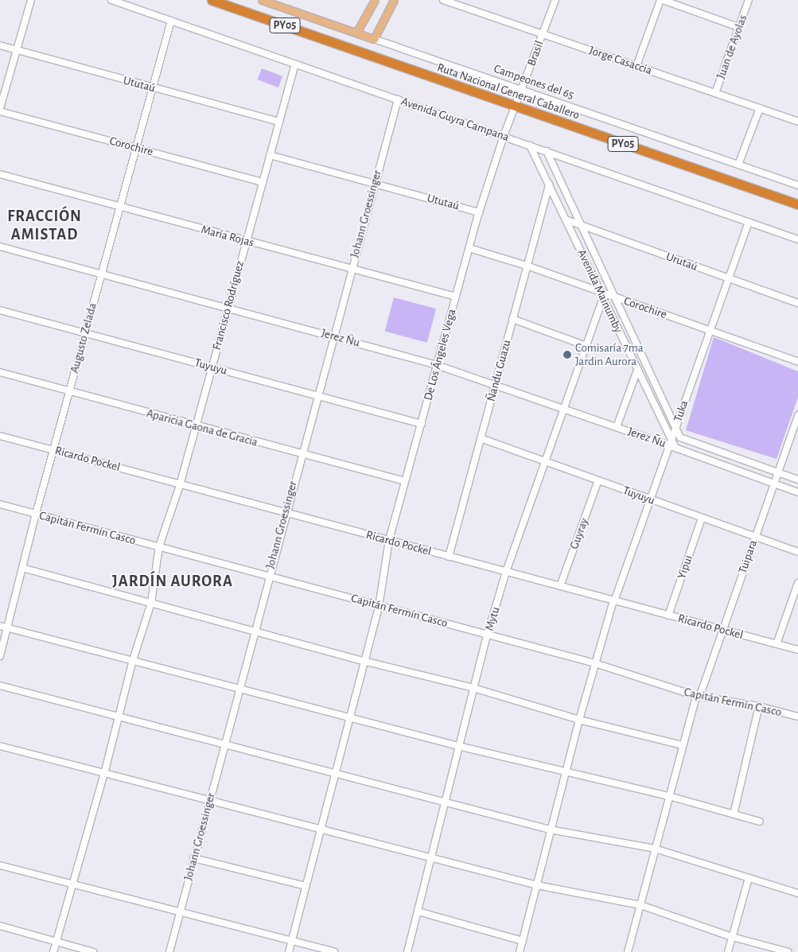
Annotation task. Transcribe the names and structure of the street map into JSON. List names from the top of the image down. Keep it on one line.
{"streets":{"highway":["PY05","Ruta Nacional General Caballero"],"main road":["Campeones del 65"],"street":["Juan de Ayolas","Brasil","Jorge Casaccia","Ututaú","Avenida Guyra Campana","Corochire","Johann Groessinger","María Rojas","Urutaú","Avenida Mainumby","Francisco Rodríguez","Augusto Zelada","Jerez Ñu","De Los Ángeles Vega","Tuyuyu","Ñandu Guazu","Tuka","Aparicia Gaona de Gracia","Ricardo Pockel","Capitán Fermín Casco","Guyray","Tuipara","Yipui","Mytu"]},"crossings":[["Juan de Ayolas","Jorge Casaccia"],["Brasil","Jorge Casaccia"],["Brasil","Campeones del 65"],["Brasil","Ruta Nacional General Caballero"],["Brasil","De Los Ángeles Vega"],["Ututaú","Johann Groessinger"],["Ututaú","Francisco Rodríguez"],["Ututaú","Augusto Zelada"],["Ututaú","De Los Ángeles Vega"],["Ruta Nacional General Caballero","De Los Ángeles Vega"],["Avenida Guyra Campana","Johann Groessinger"],["Avenida Guyra Campana","Avenida Mainumby"],["Avenida Guyra Campana","Francisco Rodríguez"],["Avenida Guyra Campana","Augusto Zelada"],["Avenida Guyra Campana","De Los Ángeles Vega"],["Avenida Guyra Campana","Tuka"],["Corochire","Avenida Mainumby"],["Corochire","Francisco Rodríguez"],["Corochire","Augusto Zelada"],["Corochire","De Los Ángeles Vega"],["Corochire","Ñandu Guazu"],["Corochire","Tuka"],["Corochire","Mytu"],["Johann Groessinger","María Rojas"],["Johann Groessinger","Jerez Ñu"],["Johann Groessinger","Tuyuyu"],["Johann Groessinger","Aparicia Gaona de Gracia"],["Johann Groessinger","Ricardo Pockel"],["Johann Groessinger","Capitán Fermín Casco"],["María Rojas","Francisco Rodríguez"],["María Rojas","Augusto Zelada"],["María Rojas","De Los Ángeles Vega"],["Urutaú","Avenida Mainumby"],["Urutaú","Tuka"],["Avenida Mainumby","Jerez Ñu"],["Avenida Mainumby","Ñandu Guazu"],["Avenida Mainumby","Tuka"],["Avenida Mainumby","Tuipara"],["Avenida Mainumby","Mytu"],["Francisco Rodríguez","Jerez Ñu"],["Francisco Rodríguez","Tuyuyu"],["Francisco Rodríguez","Aparicia Gaona de Gracia"],["Francisco Rodríguez","Ricardo Pockel"],["Francisco Rodríguez","Capitán Fermín Casco"],["Augusto Zelada","Jerez Ñu"],["Augusto Zelada","Tuyuyu"],["Augusto Zelada","Aparicia Gaona de Gracia"],["Augusto Zelada","Ricardo Pockel"],["Augusto Zelada","Capitán Fermín Casco"],["Jerez Ñu","De Los Ángeles Vega"],["Jerez Ñu","Ñandu Guazu"],["Jerez Ñu","Tuka"],["Jerez Ñu","Mytu"],["De Los Ángeles Vega","Tuyuyu"],["De Los Ángeles Vega","Aparicia Gaona de Gracia"],["De Los Ángeles Vega","Ricardo Pockel"],["De Los Ángeles Vega","Capitán Fermín Casco"],["Tuyuyu","Ñandu Guazu"],["Tuyuyu","Tuka"],["Tuyuyu","Guyray"],["Tuyuyu","Tuipara"],["Tuyuyu","Yipui"],["Tuyuyu","Mytu"],["Ñandu Guazu","Ricardo Pockel"],["Tuka","Ricardo Pockel"],["Tuka","Capitán Fermín Casco"],["Ricardo Pockel","Guyray"],["Ricardo Pockel","Tuipara"],["Ricardo Pockel","Yipui"],["Ricardo Pockel","Mytu"],["Capitán Fermín Casco","Tuipara"],["Capitán Fermín Casco","Mytu"]],"districts":["FRACCIÓN AMISTAD","JARDÍN AURORA"],"places":["Comisaría 7ma Jardin Aurora"]}
